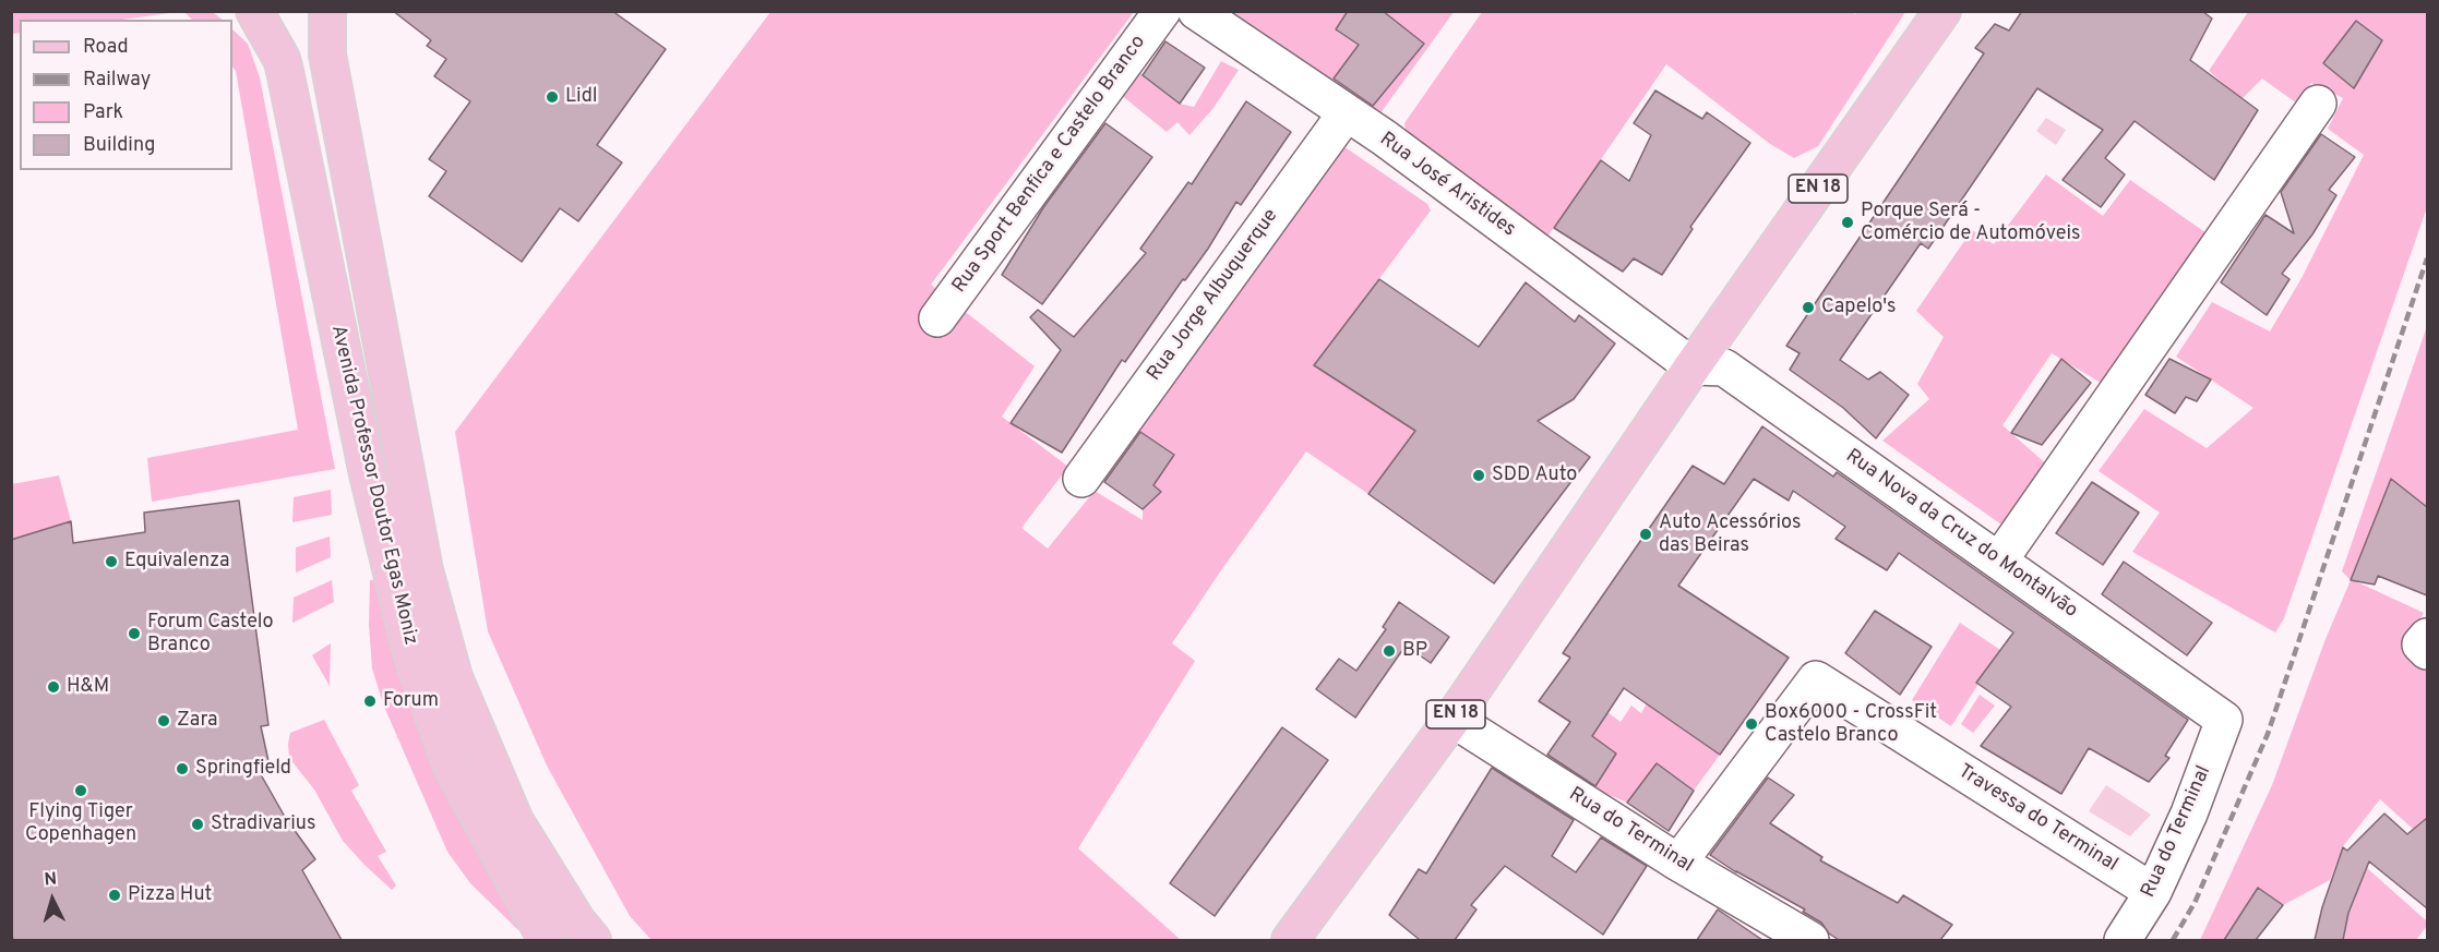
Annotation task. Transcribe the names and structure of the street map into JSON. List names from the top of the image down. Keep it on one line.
{"streets":{"main road":["EN 18","Avenida Professor Doutor Egas Moniz"],"street":["Rua Sport Benfica e Castelo Branco","Rua José Aristides","Rua Jorge Albuquerque","Rua Nova da Cruz do Montalvão","Travessa do Terminal","Rua do Terminal"]},"crossings":[["Rua José Aristides","EN 18"],["Rua José Aristides","Rua Jorge Albuquerque"],["Rua José Aristides","Rua Nova da Cruz do Montalvão"],["EN 18","Rua Nova da Cruz do Montalvão"],["EN 18","Rua do Terminal"],["Rua Nova da Cruz do Montalvão","Rua do Terminal"],["Travessa do Terminal","Rua do Terminal"]],"places":["Lidl","Porque Será - Comércio de Automóveis","Capelo's","SDD Auto","Auto Acessórios das Beiras","Equivalenza","Forum Castelo Branco","BP","H&M","Forum","Zara","Box6000 - CrossFit Castelo Branco","Springfield","Flying Tiger Copenhagen","Stradivarius","Pizza Hut"],"legend":["Road","Railway","Park","Building"],"north":"top"}
